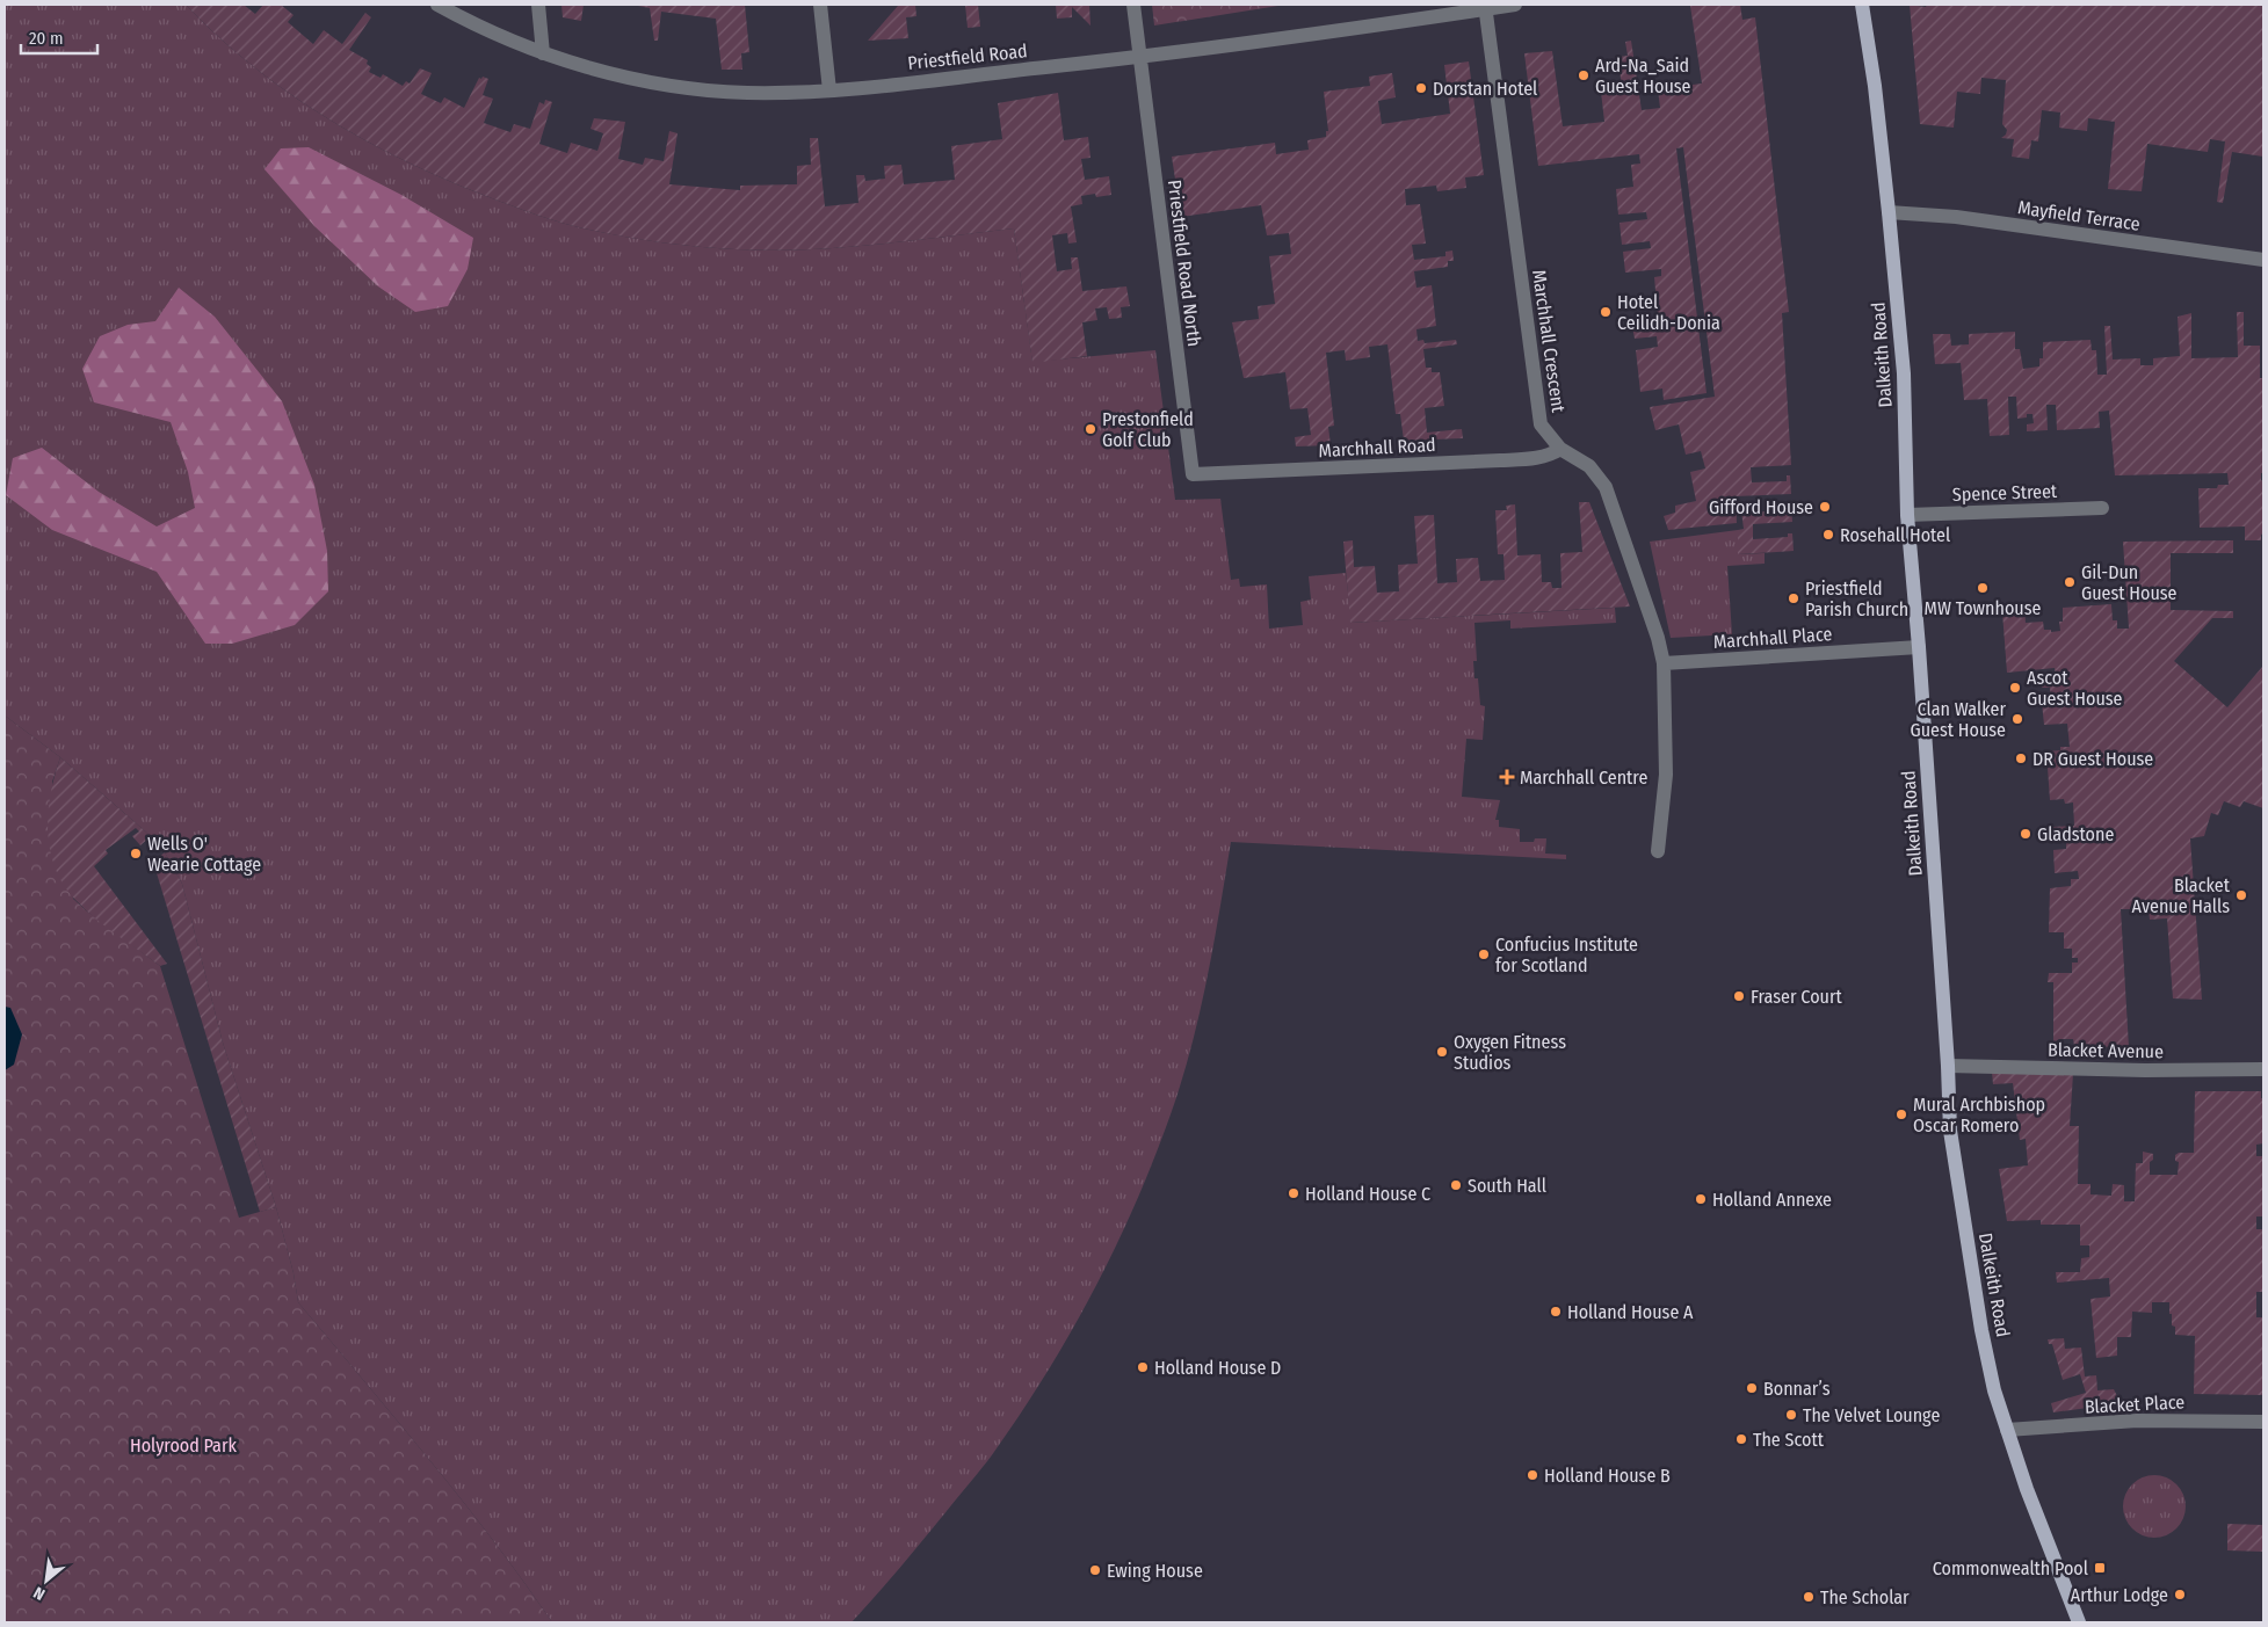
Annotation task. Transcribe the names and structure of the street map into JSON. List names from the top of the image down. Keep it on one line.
{"streets":{"main road":["Dalkeith Road"],"street":["Priestfield Road","Mayfield Terrace","Priestfield Road North","Marchhall Crescent","Marchhall Road","Spence Street","Marchhall Place","Blacket Avenue","Blacket Place"]},"crossings":[["Priestfield Road","Priestfield Road North"],["Priestfield Road","Marchhall Crescent"],["Mayfield Terrace","Dalkeith Road"],["Priestfield Road North","Marchhall Road"],["Marchhall Crescent","Marchhall Road"],["Marchhall Crescent","Marchhall Place"],["Dalkeith Road","Spence Street"],["Dalkeith Road","Marchhall Place"],["Dalkeith Road","Blacket Avenue"],["Dalkeith Road","Blacket Place"]],"parks":["Holyrood Park"],"places":{"other":["Ard-Na_Said Guest House","Dorstan Hotel","Hotel Ceilidh-Donia","Prestonfield Golf Club","Gifford House","Rosehall Hotel","Gil-Dun Guest House","MW Townhouse","Priestfield Parish Church","Ascot Guest House","Clan Walker Guest House","DR Guest House","Gladstone","Wells O' Wearie Cottage","Blacket Avenue Halls","Confucius Institute for Scotland","Fraser Court","Oxygen Fitness Studios","Mural Archbishop Oscar Romero","South Hall","Holland House C","Holland Annexe","Holland House A","Holland House D","Bonnar’s","The Velvet Lounge","The Scott","Holland House B","Ewing House","Arthur Lodge","The Scholar"],"health":["Marchhall Centre"],"transit":["Commonwealth Pool"]},"scale_bar":"20 m","north":"bottom left"}
